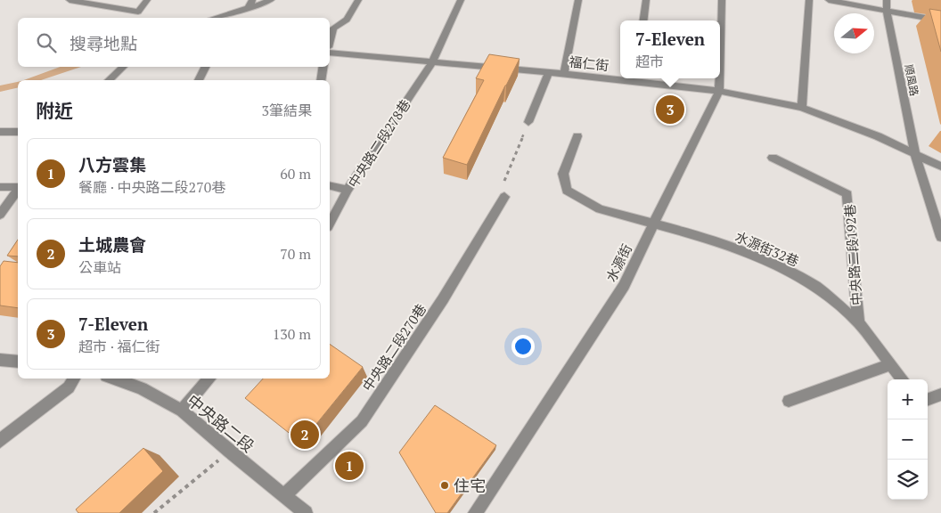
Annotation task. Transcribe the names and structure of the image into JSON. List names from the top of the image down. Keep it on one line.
{"streets":{"street":["福仁街","順風路","中央路二段278巷","水源街32巷","中央路二段192巷","水源街","中央路二段270巷","中央路二段"]},"crossings":[["福仁街","順風路"],["福仁街","中央路二段278巷"],["福仁街","水源街"],["水源街32巷","中央路二段192巷"],["水源街32巷","水源街"],["中央路二段270巷","中央路二段"]],"places":["住宅"],"north":"right","page":{"search":"搜尋地點","popup":["7-Eleven","超市"],"heading":["附近","3筆結果"],"pins":["3","2","1"],"list":[{"mark":"1","name":"八方雲集","note":"餐廳 · 中央路二段270巷","value":"60 m"},{"mark":"2","name":"土城農會","note":"公車站","value":"70 m"},{"mark":"3","name":"7-Eleven","note":"超市 · 福仁街","value":"130 m"}],"map_buttons":["+","−"]}}
